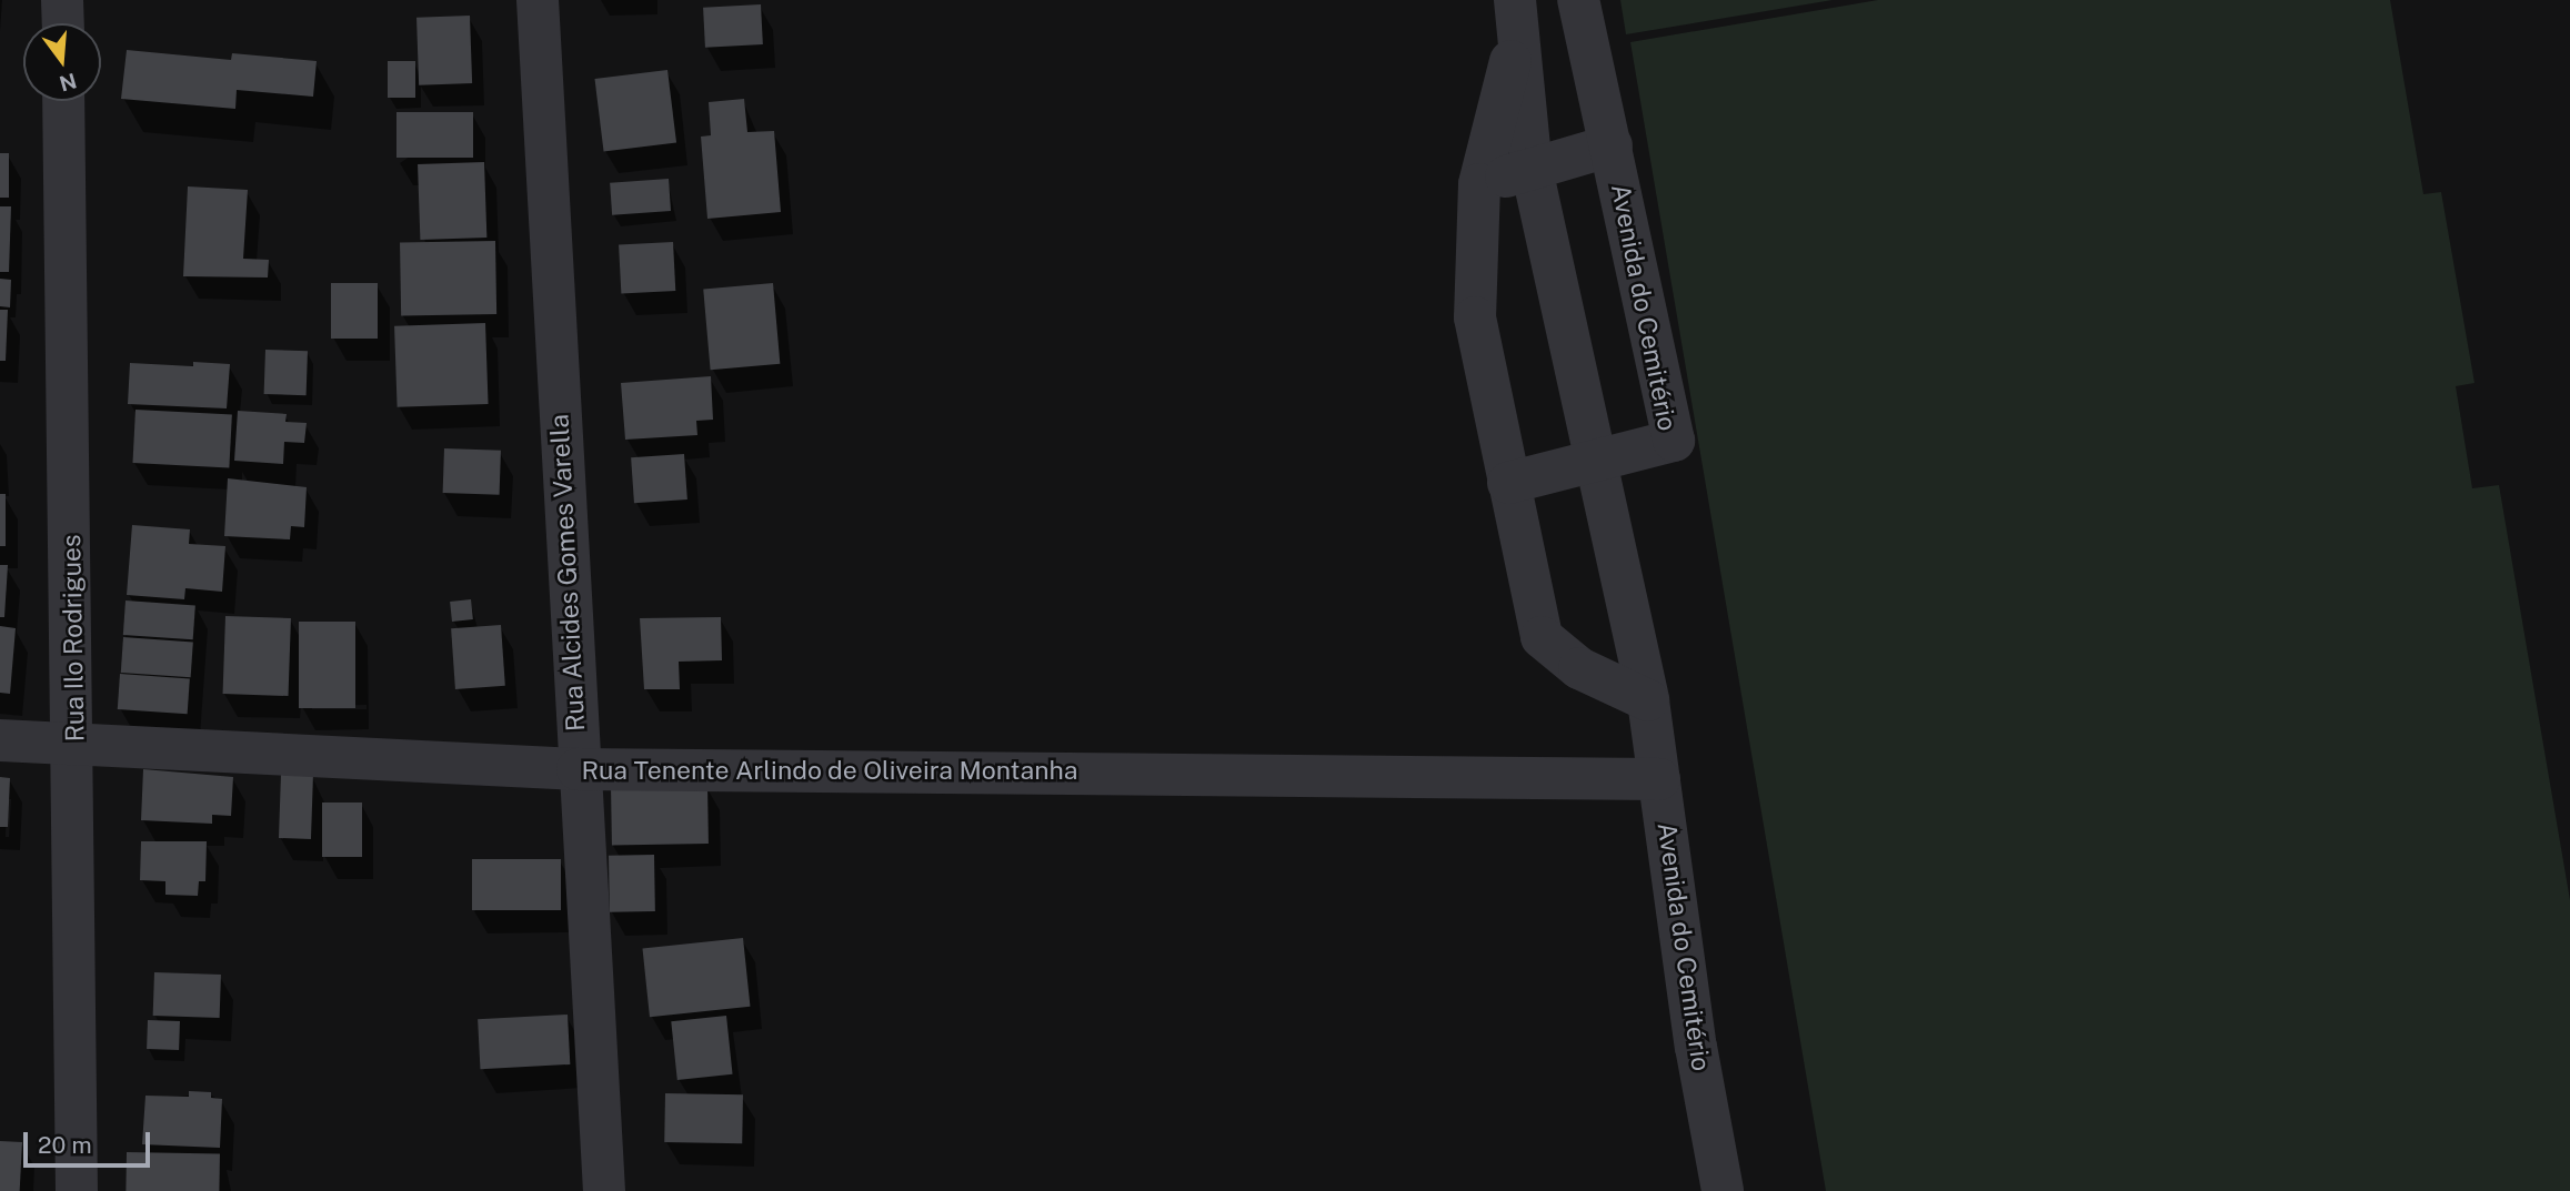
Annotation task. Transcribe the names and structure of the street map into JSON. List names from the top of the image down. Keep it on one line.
{"streets":{"street":["Avenida do Cemitério","Rua Alcides Gomes Varella","Rua Ilo Rodrigues","Rua Tenente Arlindo de Oliveira Montanha"]},"crossings":[["Avenida do Cemitério","Rua Tenente Arlindo de Oliveira Montanha"],["Rua Alcides Gomes Varella","Rua Tenente Arlindo de Oliveira Montanha"],["Rua Ilo Rodrigues","Rua Tenente Arlindo de Oliveira Montanha"]],"scale_bar":"20 m","north":"bottom"}
